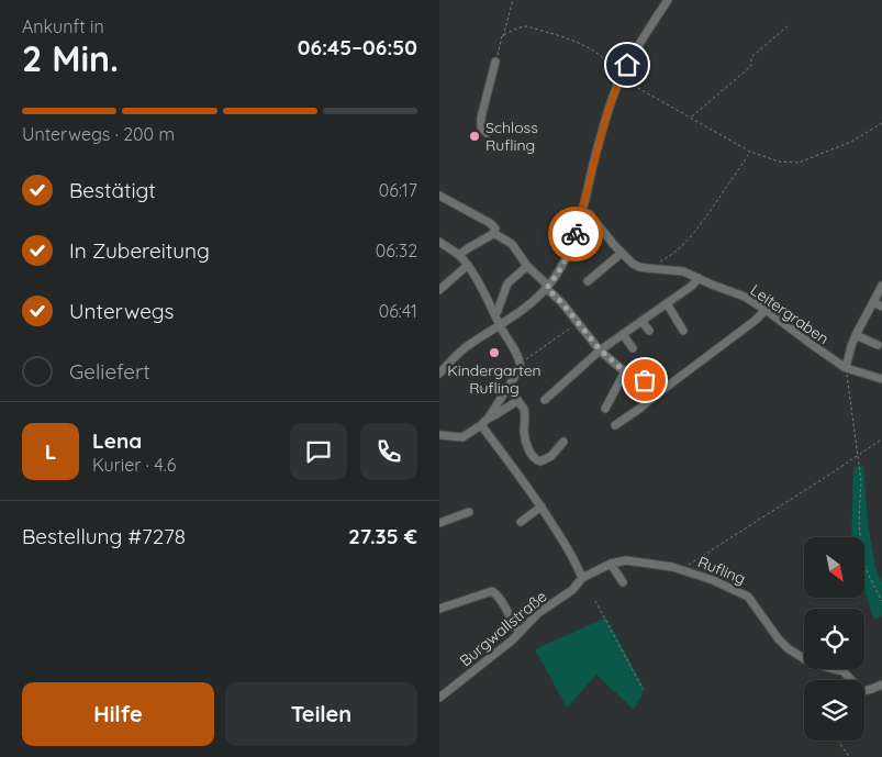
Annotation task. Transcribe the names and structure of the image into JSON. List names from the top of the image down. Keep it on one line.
{"streets":{"street":["Leitergraben","Rufling","Burgwallstraße"]},"crossings":[["Rufling","Burgwallstraße"]],"places":["Schloss Rufling","Kindergarten Rufling"],"north":"bottom right","page":{"heading":["2 Min.","Ankunft in","06:45–06:50"],"panel":["Lena","Kurier · 4.6","Bestellung #7278","27.35 €"],"bar":"Unterwegs · 200 m","list":[["Bestätigt","06:17"],["In Zubereitung","06:32"],["Unterwegs","06:41"],"Geliefert"],"round":"L","buttons":["Hilfe","Teilen"]}}
